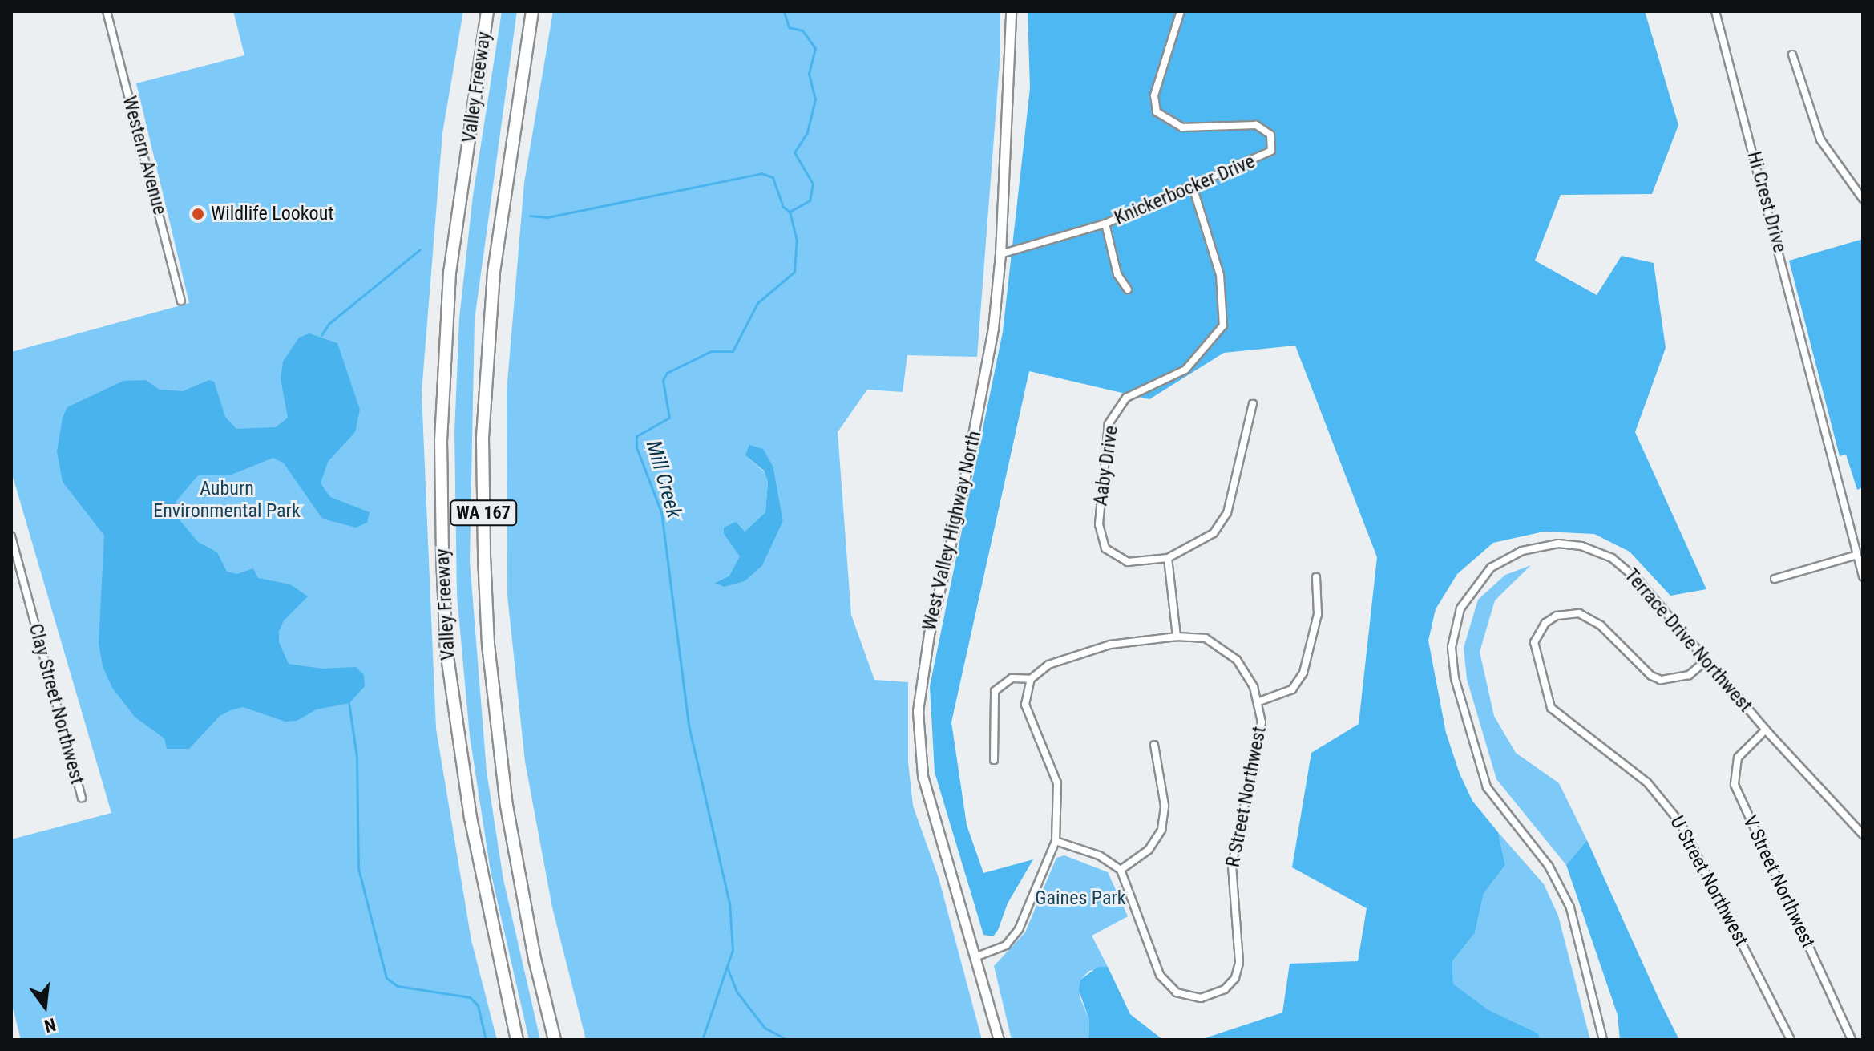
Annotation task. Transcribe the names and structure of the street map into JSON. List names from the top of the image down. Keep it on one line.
{"streets":{"highway":["Valley Freeway","WA 167"],"main road":["West Valley Highway North"],"street":["Western Avenue","Knickerbocker Drive","Hi Crest Drive","Aaby Drive","Terrace Drive Northwest","Clay Street Northwest","R Street Northwest","U Street Northwest","V Street Northwest"]},"crossings":[["Knickerbocker Drive","Aaby Drive"],["Knickerbocker Drive","West Valley Highway North"],["Terrace Drive Northwest","U Street Northwest"],["Terrace Drive Northwest","V Street Northwest"]],"water":["Mill Creek"],"parks":["Auburn Environmental Park","Gaines Park"],"places":["Wildlife Lookout"],"north":"bottom"}
